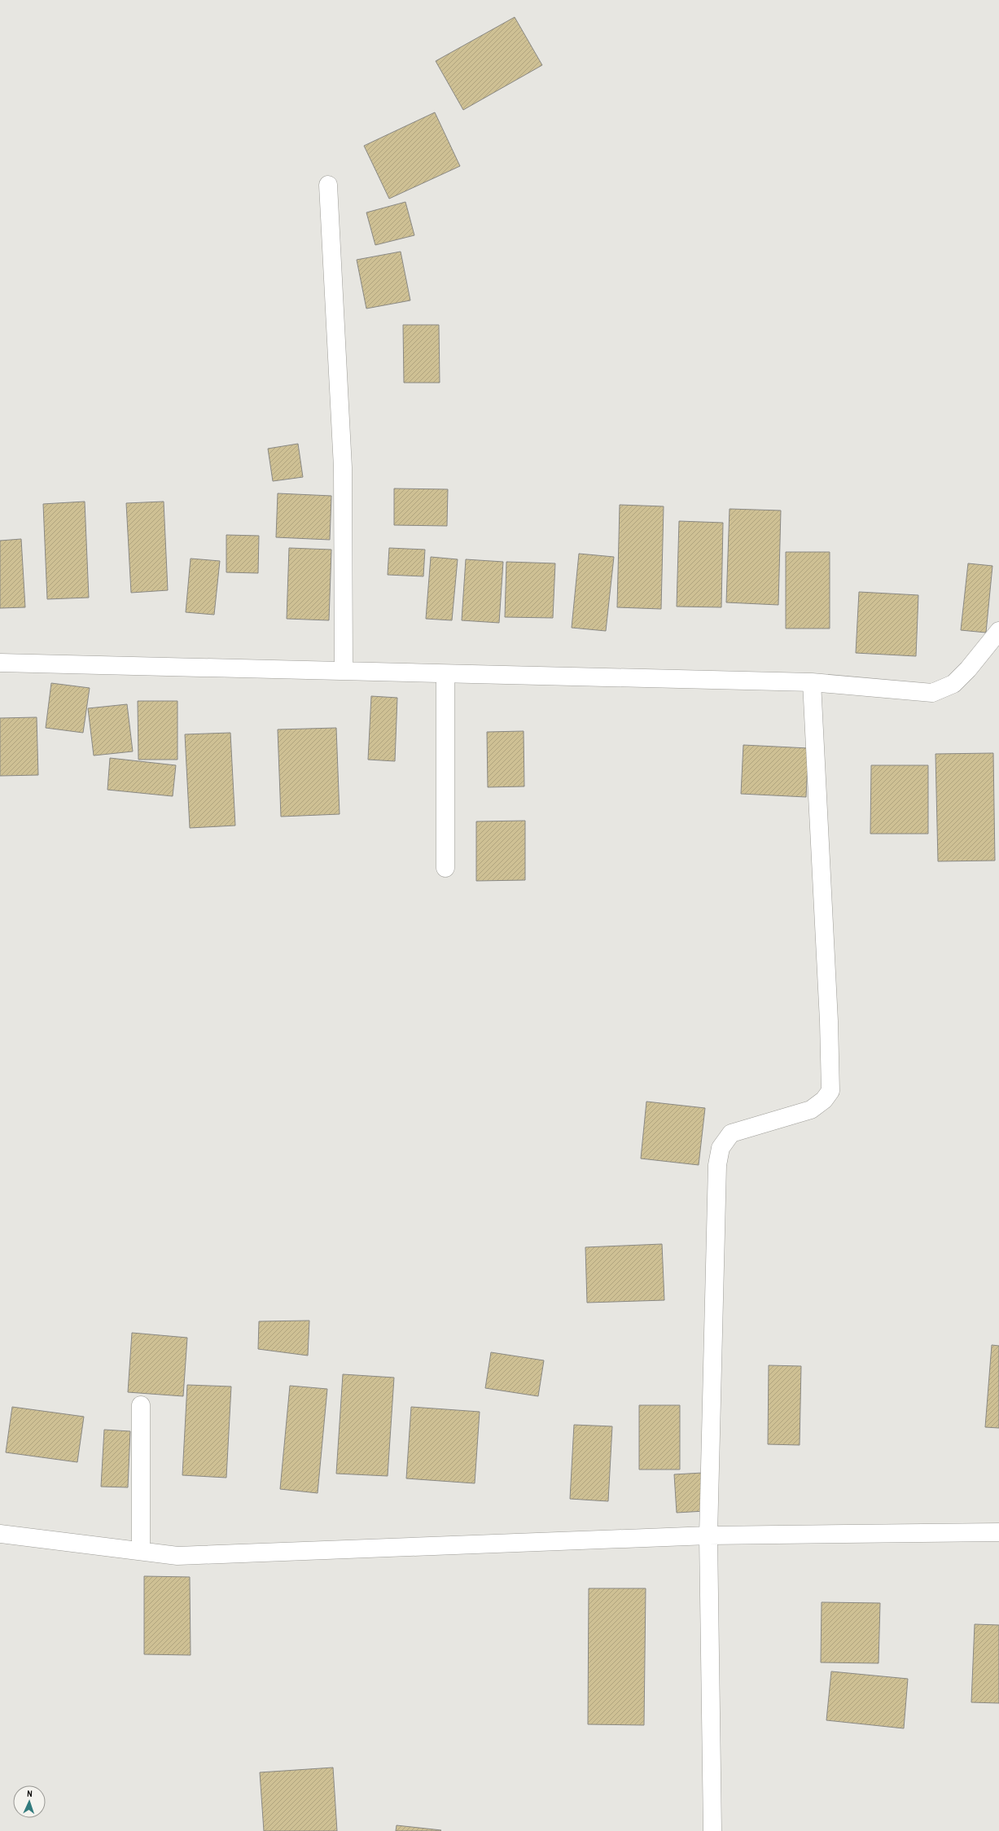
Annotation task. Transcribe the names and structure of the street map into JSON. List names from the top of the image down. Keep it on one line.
{"north":"top"}
